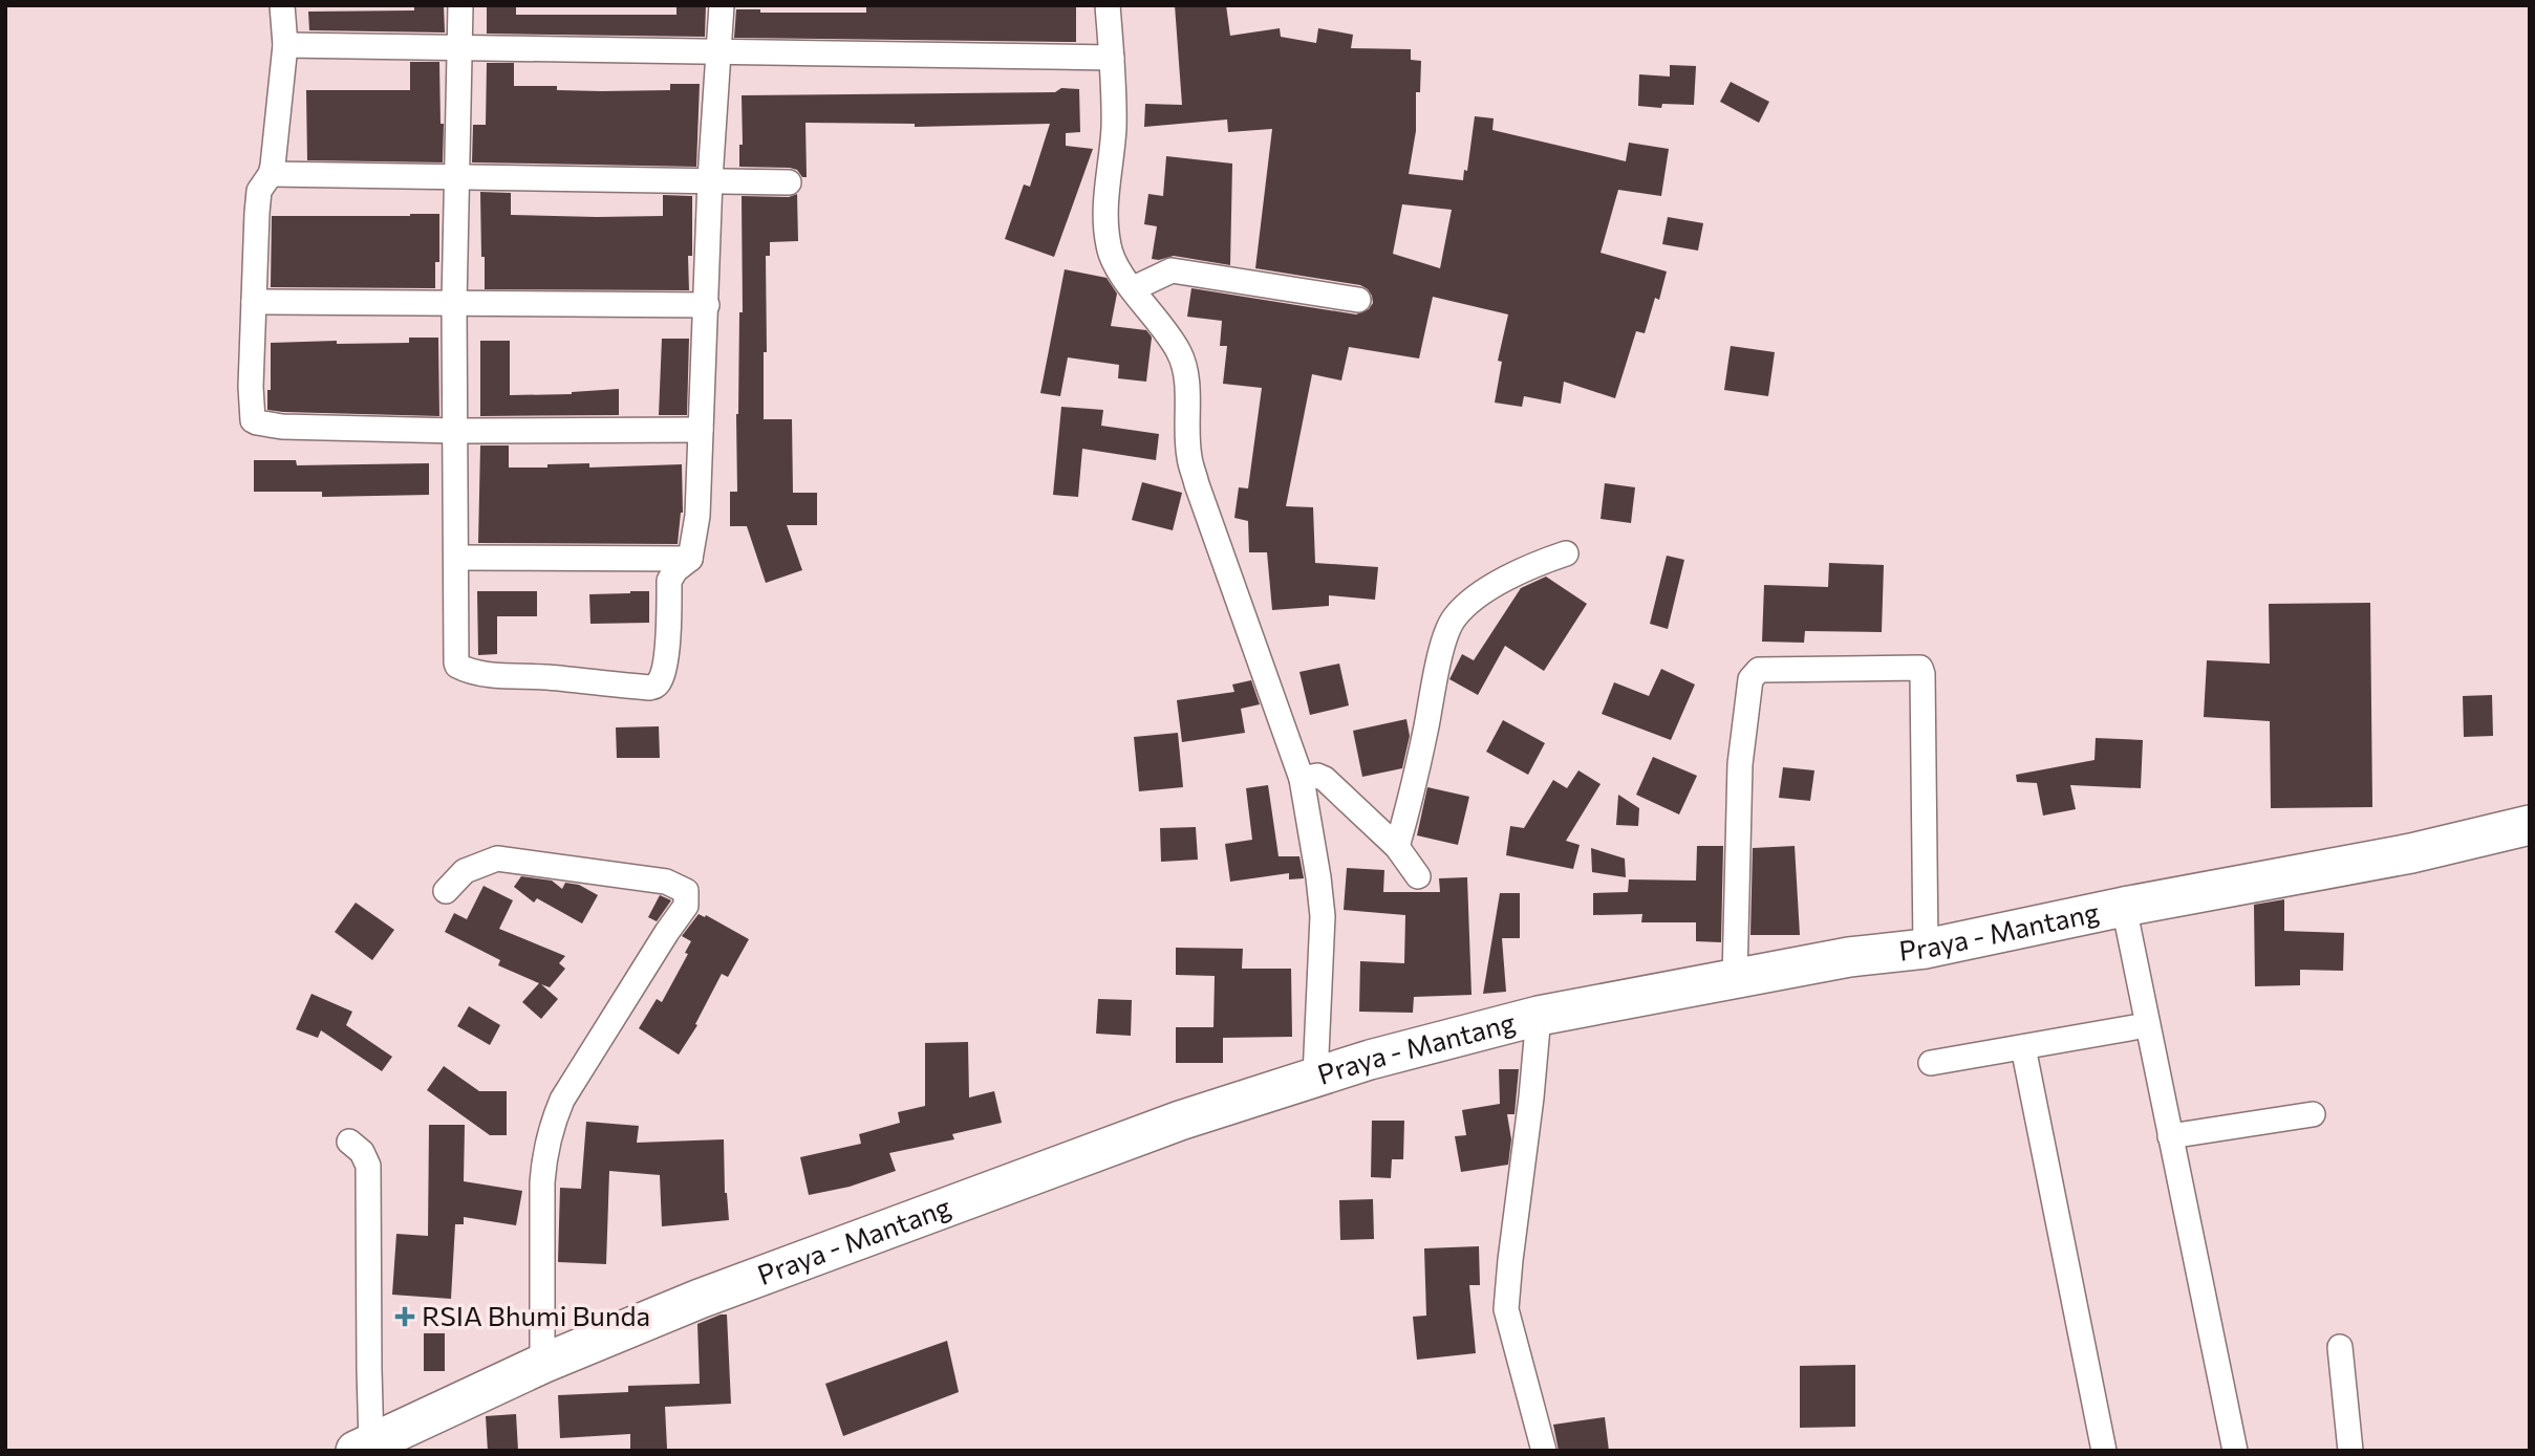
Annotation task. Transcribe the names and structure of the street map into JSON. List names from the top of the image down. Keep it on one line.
{"streets":{"main road":["Praya - Mantang"]},"places":{"health":["RSIA Bhumi Bunda"]}}
